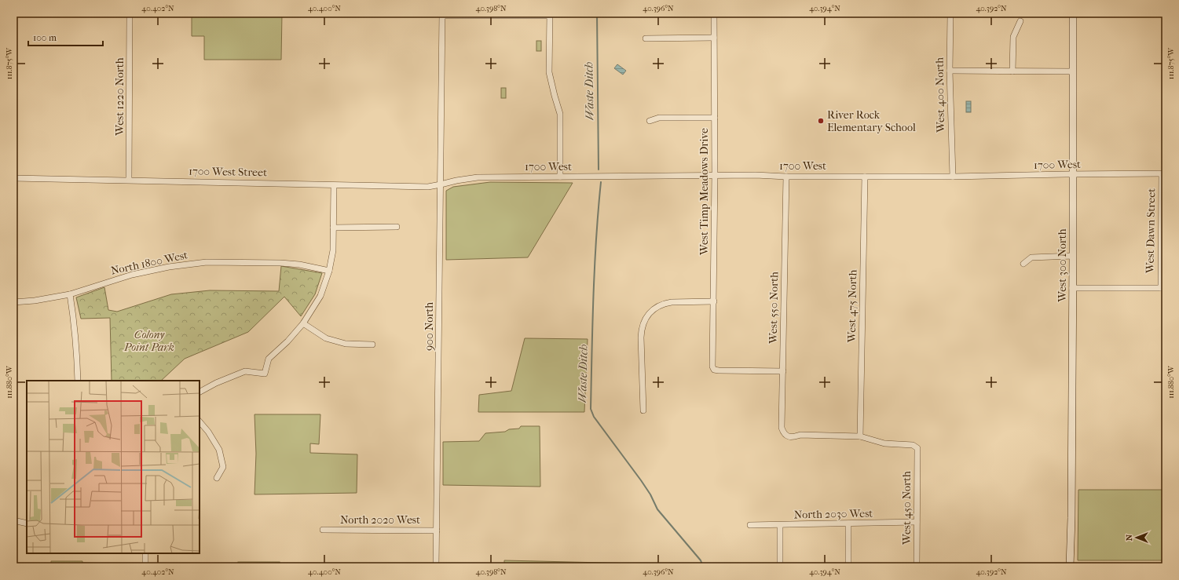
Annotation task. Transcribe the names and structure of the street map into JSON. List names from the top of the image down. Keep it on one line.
{"streets":{"street":["West 400 North","West 1220 North","1700 West","1700 West Street","West Timp Meadows Drive","West Dawn Street","North 1800 West","West 300 North","West 475 North","West 550 North","900 North","West 450 North","North 2030 West","North 2020 West"]},"crossings":[["West 400 North","1700 West"],["West 1220 North","1700 West Street"],["1700 West","1700 West Street"],["1700 West","West Timp Meadows Drive"],["1700 West","West Dawn Street"],["1700 West","West 300 North"],["1700 West","West 475 North"],["1700 West","West 550 North"],["1700 West","900 North"],["1700 West Street","900 North"],["West Timp Meadows Drive","West 550 North"],["West 475 North","West 550 North"],["West 475 North","West 450 North"],["West 550 North","West 450 North"],["900 North","North 2020 West"],["West 450 North","North 2030 West"]],"water":["Waste Ditch"],"parks":["Colony Point Park"],"places":["River Rock Elementary School"],"scale_bar":"100 m","north":"left","coordinates":["40.402°N","40.400°N","40.398°N","40.396°N","40.394°N","40.392°N","111.875°W","111.880°W"]}
